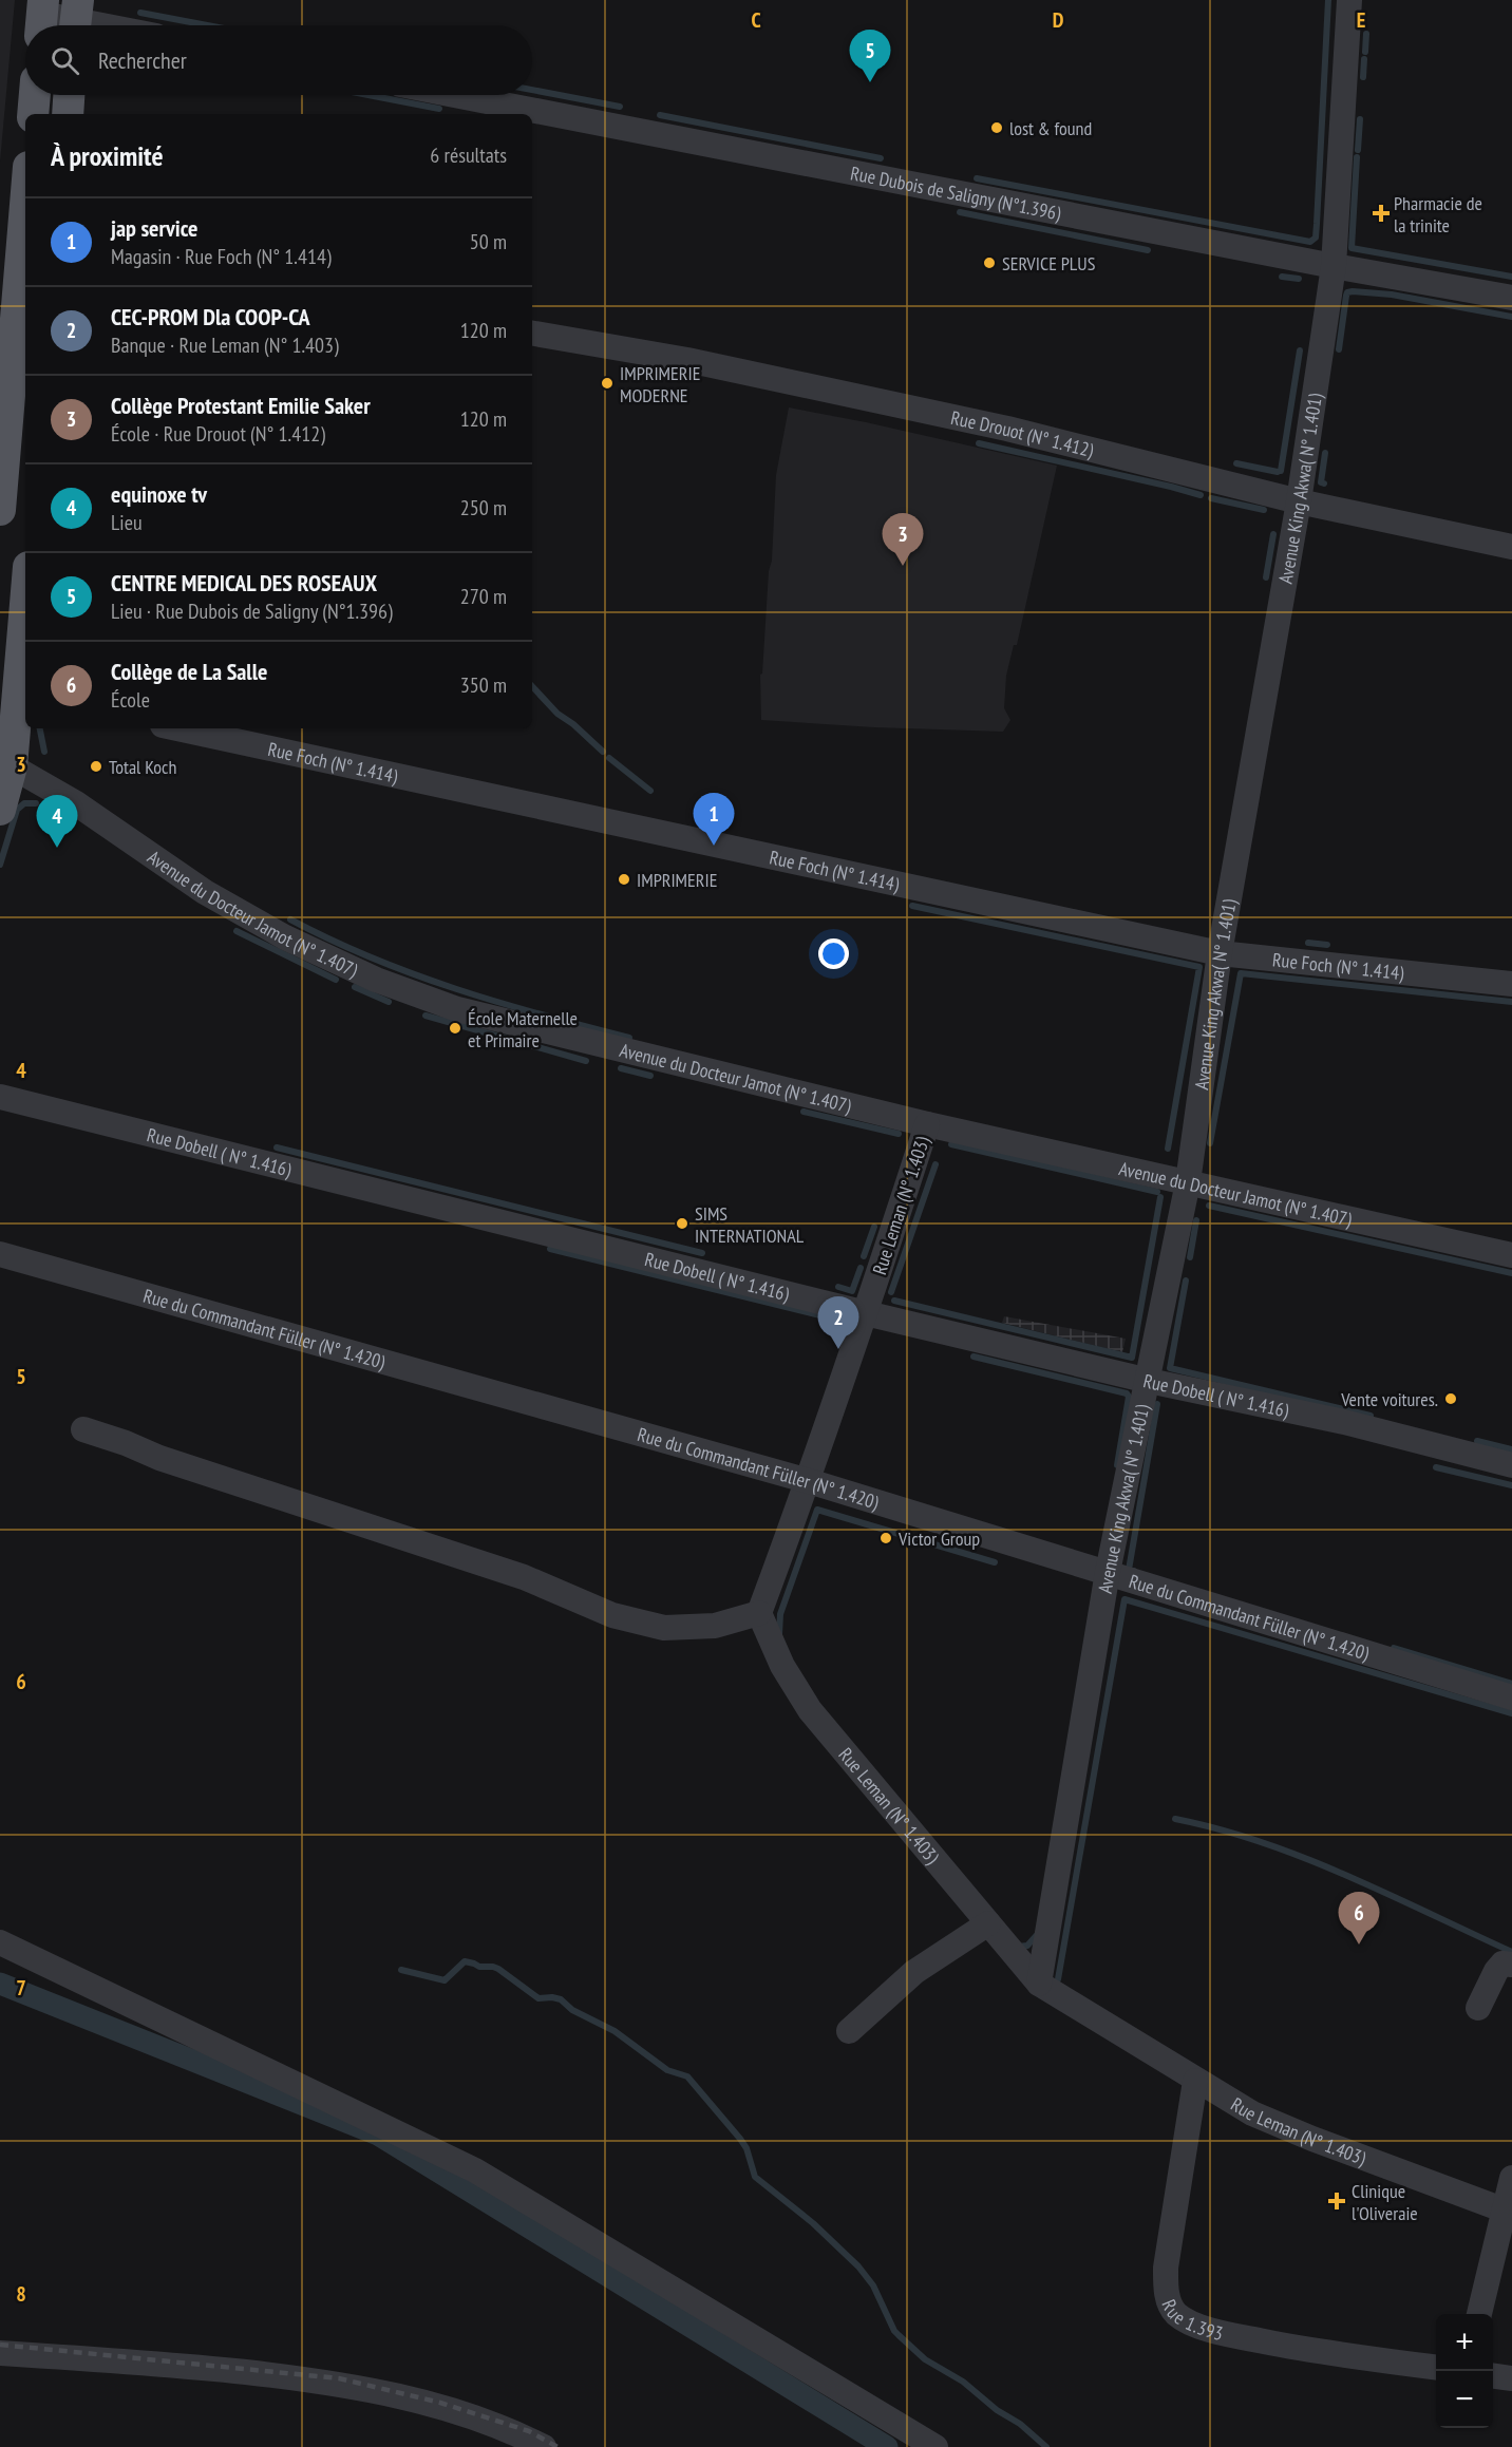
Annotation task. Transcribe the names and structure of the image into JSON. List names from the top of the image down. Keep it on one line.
{"streets":{"street":["Rue Dubois de Saligny (N°1.396)","Rue Drouot (N° 1.412)","Avenue King Akwa( N° 1.401)","Rue Foch (N° 1.414)","Avenue du Docteur Jamot (N° 1.407)","Rue Dobell ( N° 1.416)","Rue Leman (N° 1.403)","Rue du Commandant Füller (N° 1.420)","Rue 1.393"]},"crossings":[["Rue Dubois de Saligny (N°1.396)","Avenue King Akwa( N° 1.401)"],["Rue Drouot (N° 1.412)","Avenue King Akwa( N° 1.401)"],["Avenue King Akwa( N° 1.401)","Rue Foch (N° 1.414)"],["Avenue King Akwa( N° 1.401)","Avenue du Docteur Jamot (N° 1.407)"],["Avenue King Akwa( N° 1.401)","Rue Dobell ( N° 1.416)"],["Avenue King Akwa( N° 1.401)","Rue Leman (N° 1.403)"],["Avenue King Akwa( N° 1.401)","Rue du Commandant Füller (N° 1.420)"],["Avenue du Docteur Jamot (N° 1.407)","Rue Leman (N° 1.403)"],["Rue Dobell ( N° 1.416)","Rue Leman (N° 1.403)"],["Rue Leman (N° 1.403)","Rue du Commandant Füller (N° 1.420)"],["Rue Leman (N° 1.403)","Rue 1.393"]],"places":{"other":["lost & found","SERVICE PLUS","IMPRIMERIE MODERNE","Total Koch","IMPRIMERIE","École Maternelle et Primaire","SIMS INTERNATIONAL","Vente voitures.","Victor Group"],"health":["Pharmacie de la trinite","Clinique l'Oliveraie"]},"page":{"search":"Rechercher","pins":["5","3","1","4","2","6"],"heading":["À proximité","6 résultats"],"list":[{"mark":"1","name":"jap service","note":"Magasin · Rue Foch (N° 1.414)","value":"50 m"},{"mark":"2","name":"CEC-PROM Dla COOP-CA","note":"Banque · Rue Leman (N° 1.403)","value":"120 m"},{"mark":"3","name":"Collège Protestant Emilie Saker","note":"École · Rue Drouot (N° 1.412)","value":"120 m"},{"mark":"4","name":"equinoxe tv","note":"Lieu","value":"250 m"},{"mark":"5","name":"CENTRE MEDICAL DES ROSEAUX","note":"Lieu · Rue Dubois de Saligny (N°1.396)","value":"270 m"},{"mark":"6","name":"Collège de La Salle","note":"École","value":"350 m"}],"map_buttons":["+","−"]},"grid":{"columns":["C","D","E"],"rows":["3","4","5","6","7","8"]}}
